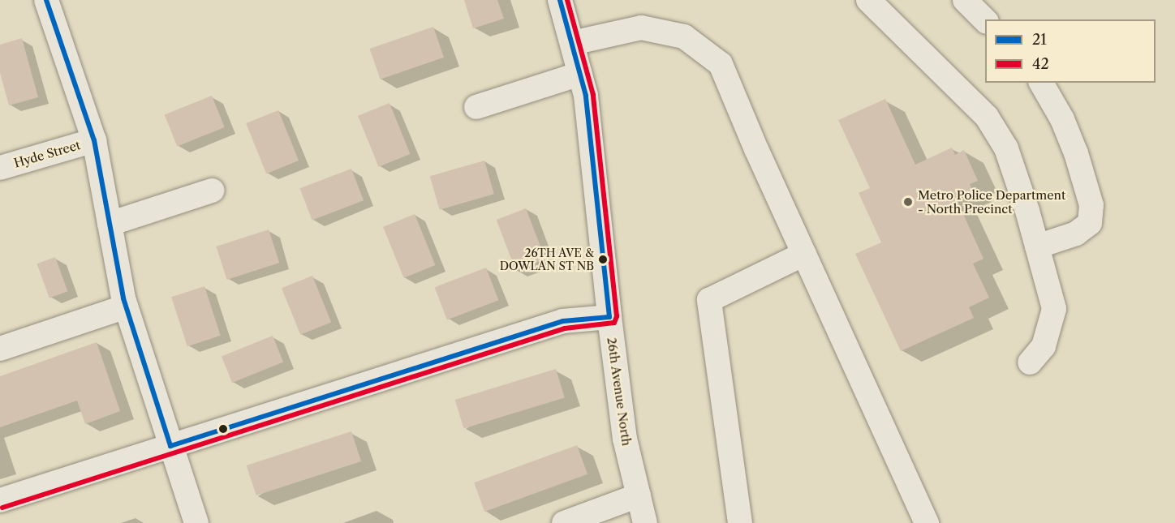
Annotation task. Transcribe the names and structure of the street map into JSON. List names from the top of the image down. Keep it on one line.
{"streets":{"street":["Hyde Street","26th Avenue North"]},"places":["Metro Police Department - North Precinct","26TH AVE & DOWLAN ST NB"],"lines":["transit line 21","transit line 42"],"legend":["21","42"]}
